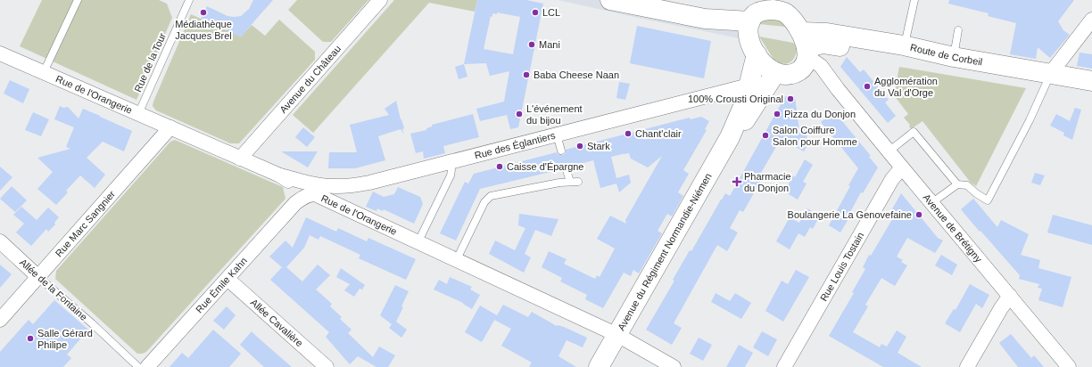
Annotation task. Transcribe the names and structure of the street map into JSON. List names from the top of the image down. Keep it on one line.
{"streets":{"main road":["Route de Corbeil","Avenue du Régiment Normandie-Niémen"],"street":["Avenue du Château","Rue de l'Orangerie","Rue des Églantiers","Rue Marc Sangnier","Avenue de Brétigny","Rue Louis Tostain","Rue Émile Kahn","Allée de la Fontaine","Allée Cavalière"],"lane":["Rue de la Tour"]},"crossings":[["Route de Corbeil","Avenue de Brétigny"],["Route de Corbeil","Avenue du Régiment Normandie-Niémen"],["Rue de la Tour","Rue de l'Orangerie"],["Avenue du Château","Rue de l'Orangerie"],["Rue de l'Orangerie","Rue des Églantiers"],["Rue de l'Orangerie","Rue Marc Sangnier"],["Rue de l'Orangerie","Avenue du Régiment Normandie-Niémen"],["Rue de l'Orangerie","Rue Émile Kahn"],["Rue des Églantiers","Avenue du Régiment Normandie-Niémen"],["Rue Marc Sangnier","Allée de la Fontaine"],["Avenue de Brétigny","Avenue du Régiment Normandie-Niémen"],["Avenue de Brétigny","Rue Louis Tostain"],["Rue Émile Kahn","Allée Cavalière"]],"places":{"other":["Médiathèque Jacques Brel","LCL","Mani","Baba Cheese Naan","Agglomération du Val d'Orge","100% Crousti Original","L'événement du bijou","Pizza du Donjon","Chant'clair","Salon Coiffure Salon pour Homme","Stark","Caisse d'Épargne","Boulangerie La Genovefaine","Salle Gérard Philipe"],"health":["Pharmacie du Donjon"]}}
